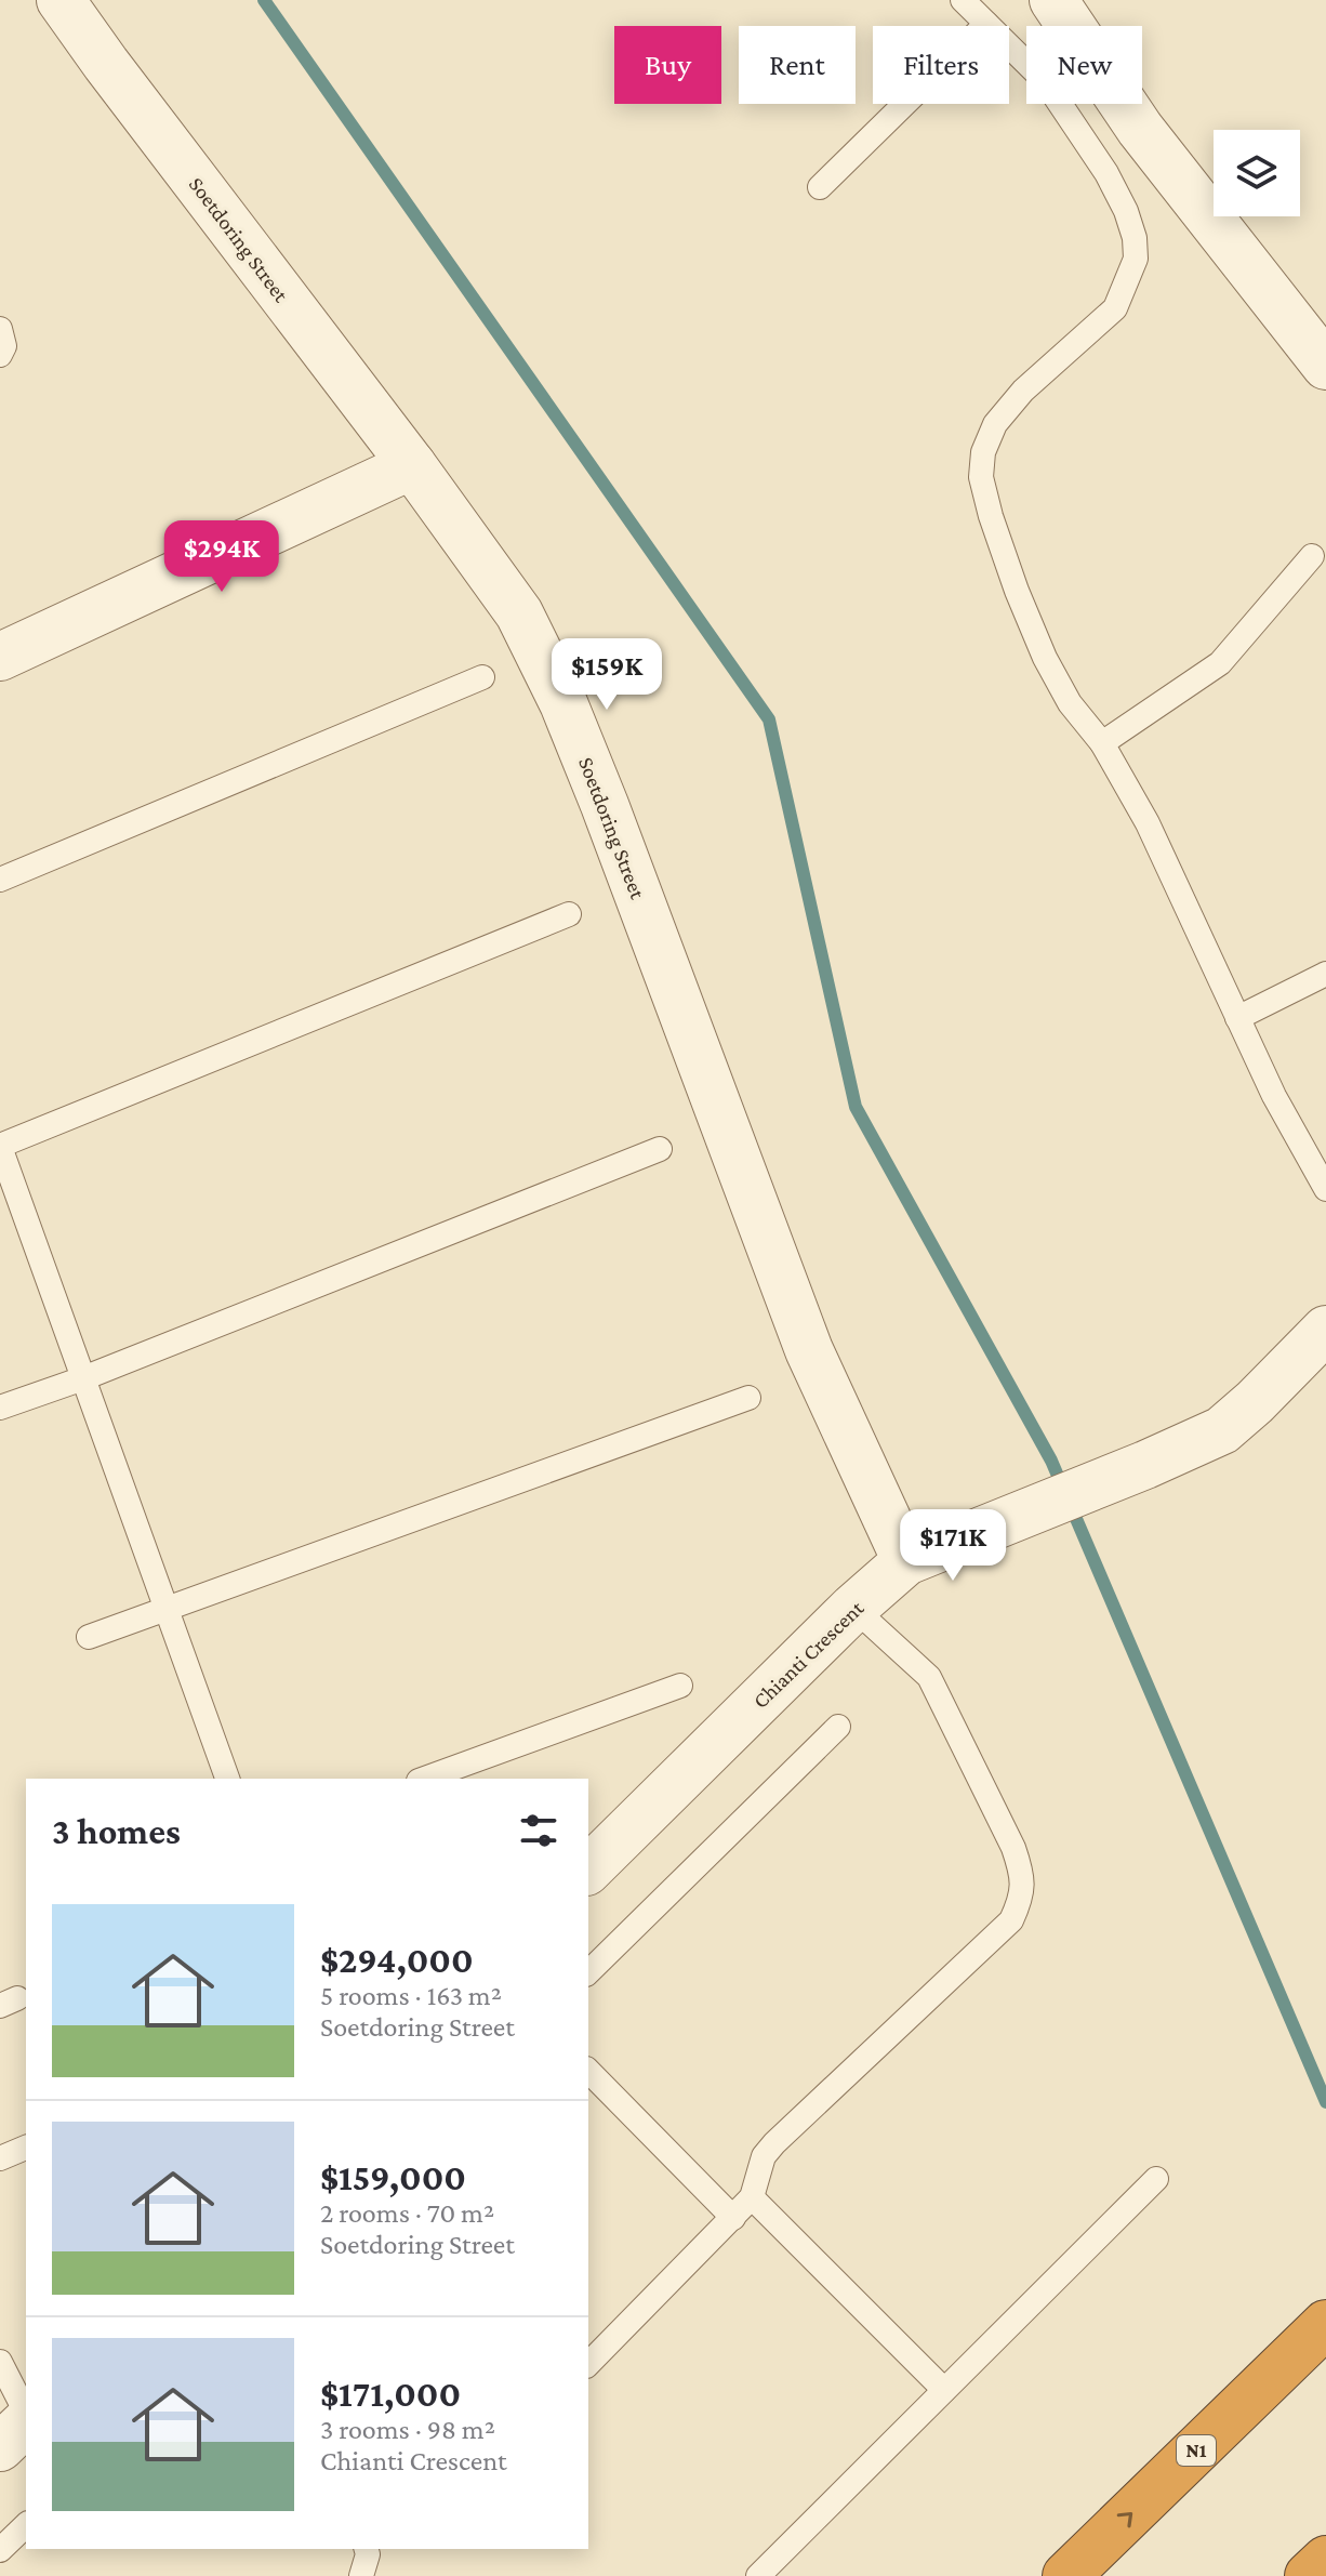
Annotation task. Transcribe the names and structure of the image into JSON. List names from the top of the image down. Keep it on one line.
{"streets":{"highway":["N1"],"street":["Soetdoring Street","Chianti Crescent"]},"crossings":[["Soetdoring Street","Chianti Crescent"]],"page":{"chip":["Buy","Rent","Filters","New"],"price":["$294K","$159K","$171K"],"heading":"3 homes","list":[{"name":"$294,000","note":"5 rooms · 163 m² · Soetdoring Street"},{"name":"$159,000","note":"2 rooms · 70 m² · Soetdoring Street"},{"name":"$171,000","note":"3 rooms · 98 m² · Chianti Crescent"}]}}
